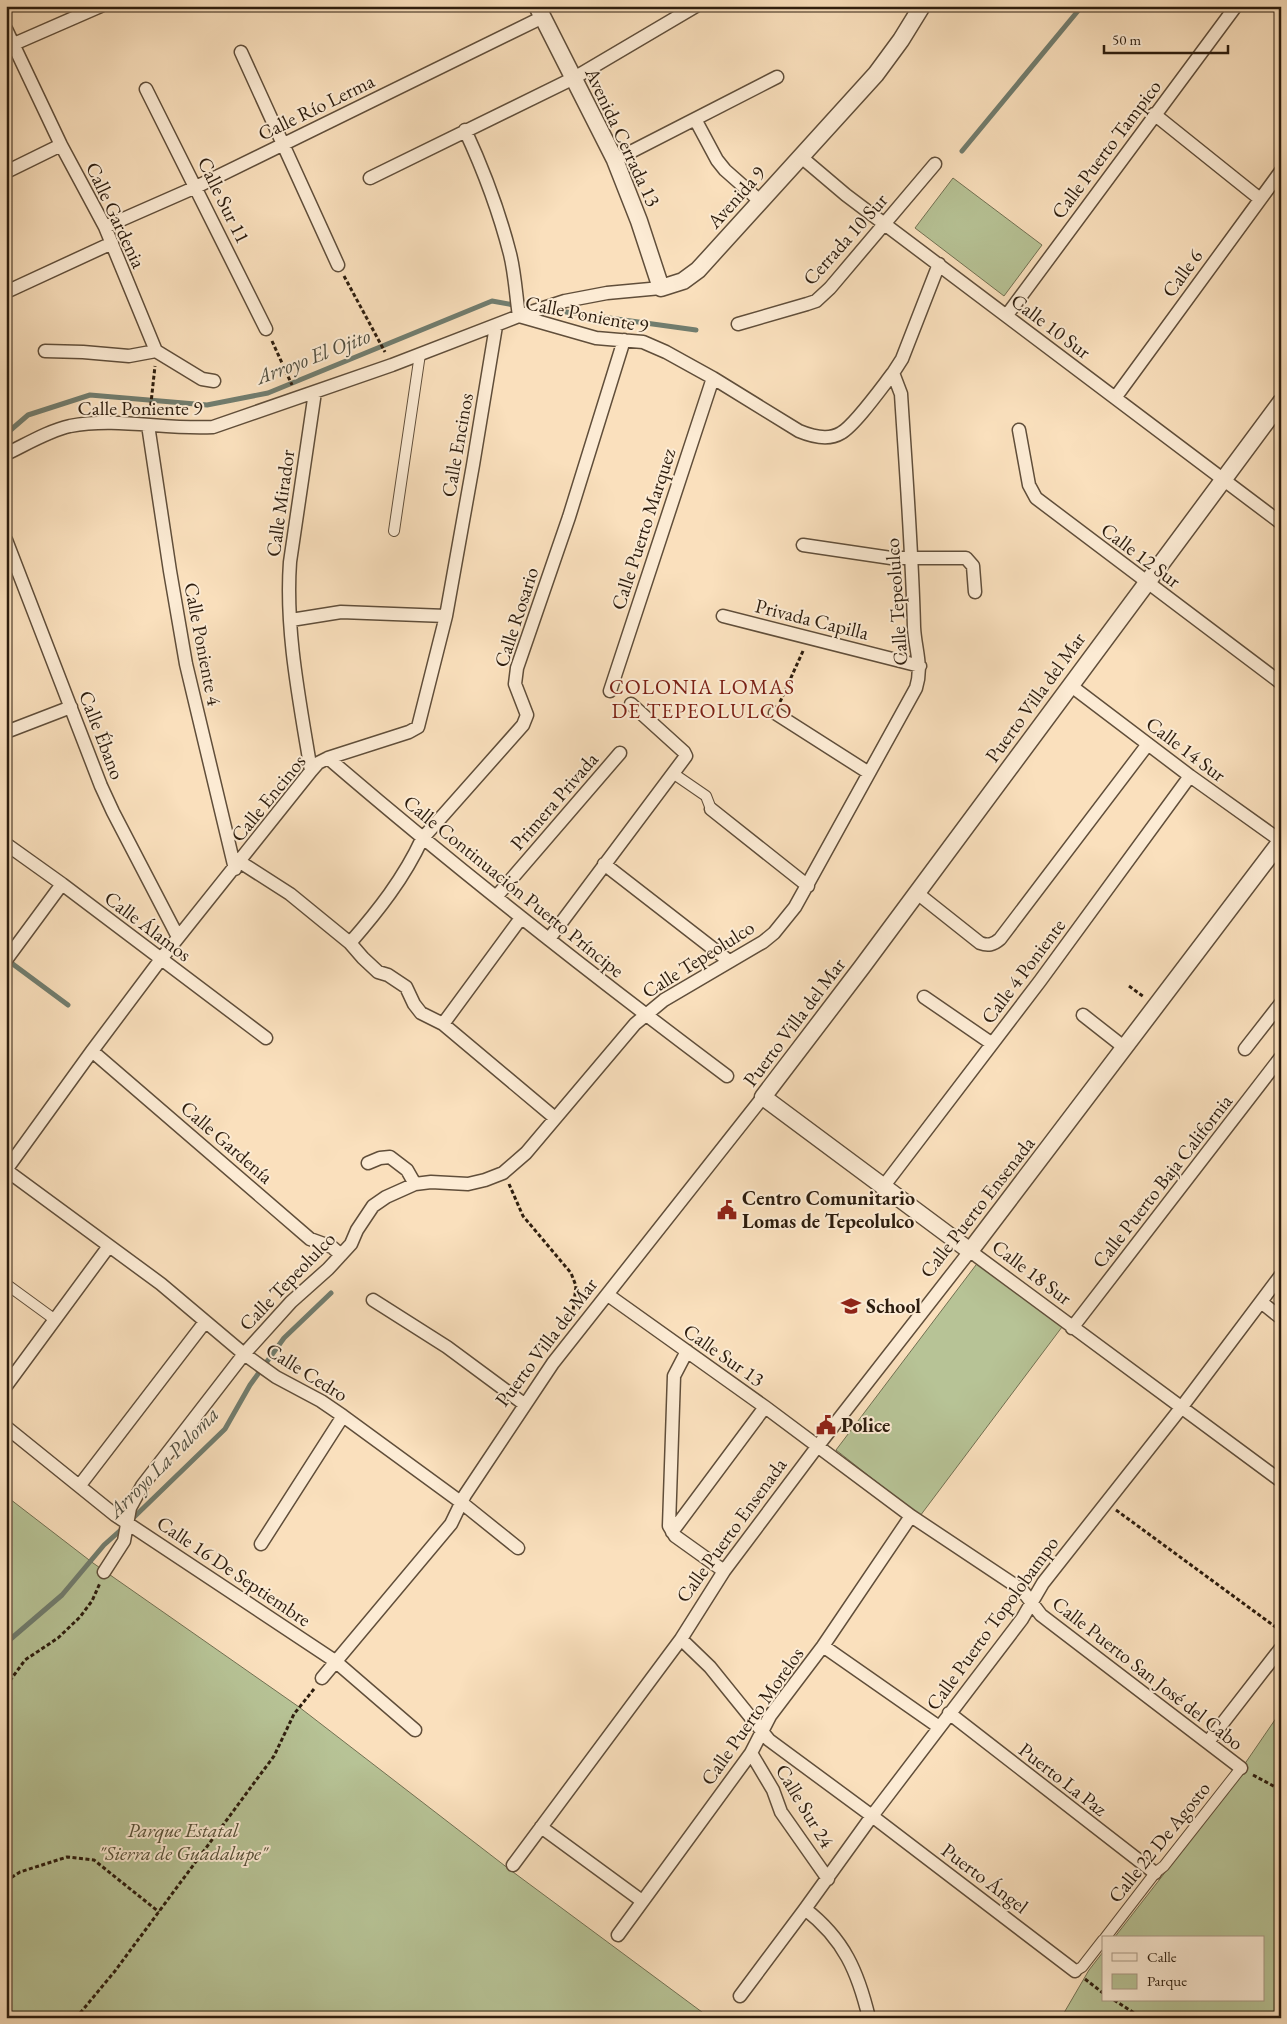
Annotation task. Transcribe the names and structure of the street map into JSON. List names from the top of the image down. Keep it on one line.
{"streets":{"street":["Calle Río Lerma","Avenida Cerrada 13","Calle Puerto Tampico","Avenida 9","Calle Sur 11","Calle Gardenia","Cerrada 10 Sur","Calle 6","Calle Poniente 9","Calle 10 Sur","Calle Encinos","Calle Mirador","Calle Puerto Marquez","Calle 12 Sur","Calle Tepeolulco","Calle Rosario","Privada Capilla","Calle Poniente 4","Puerto Villa del Mar","Calle Ébano","Calle 14 Sur","Primera Privada","Calle Continuación Puerto Príncipe","Calle Álamos","Calle 4 Poniente","Calle Gardenía","Calle Puerto Baja California","Calle Puerto Ensenada","Calle 18 Sur","Calle Sur 13","Calle Cedro","Calle 16 De Septiembre","Calle Puerto Topolobampo","Calle Puerto San José del Cabo","Calle Puerto Morelos","Puerto La Paz","Calle Sur 24","Calle 22 De Agosto","Puerto Ángel"]},"crossings":[["Calle Río Lerma","Avenida Cerrada 13"],["Calle Río Lerma","Calle Sur 11"],["Calle Río Lerma","Calle Gardenia"],["Avenida Cerrada 13","Avenida 9"],["Calle Puerto Tampico","Calle 10 Sur"],["Avenida 9","Calle Poniente 9"],["Avenida 9","Calle 10 Sur"],["Cerrada 10 Sur","Calle 10 Sur"],["Calle 6","Calle 10 Sur"],["Calle Poniente 9","Calle Encinos"],["Calle Poniente 9","Calle Mirador"],["Calle Poniente 9","Calle Puerto Marquez"],["Calle Poniente 9","Calle Tepeolulco"],["Calle Poniente 9","Calle Rosario"],["Calle Poniente 9","Calle Poniente 4"],["Calle 10 Sur","Puerto Villa del Mar"],["Calle Encinos","Calle Mirador"],["Calle Encinos","Calle Poniente 4"],["Calle Encinos","Calle Ébano"],["Calle Encinos","Calle Continuación Puerto Príncipe"],["Calle Encinos","Calle Álamos"],["Calle Encinos","Calle Gardenía"],["Calle Encinos","Calle Cedro"],["Calle 12 Sur","Puerto Villa del Mar"],["Calle Tepeolulco","Privada Capilla"],["Calle Tepeolulco","Calle Continuación Puerto Príncipe"],["Calle Tepeolulco","Calle Gardenía"],["Calle Tepeolulco","Calle Cedro"],["Calle Tepeolulco","Calle 16 De Septiembre"],["Calle Rosario","Calle Continuación Puerto Príncipe"],["Puerto Villa del Mar","Calle 14 Sur"],["Puerto Villa del Mar","Calle 4 Poniente"],["Puerto Villa del Mar","Calle 18 Sur"],["Puerto Villa del Mar","Calle Sur 13"],["Puerto Villa del Mar","Calle Cedro"],["Puerto Villa del Mar","Calle 16 De Septiembre"],["Calle 14 Sur","Calle 4 Poniente"],["Calle 14 Sur","Calle Puerto Ensenada"],["Primera Privada","Calle Continuación Puerto Príncipe"],["Calle 4 Poniente","Calle 18 Sur"],["Calle Puerto Baja California","Calle 18 Sur"],["Calle Puerto Ensenada","Calle 18 Sur"],["Calle Puerto Ensenada","Calle Sur 13"],["Calle Puerto Ensenada","Calle Puerto San José del Cabo"],["Calle 18 Sur","Calle Puerto Topolobampo"],["Calle Sur 13","Calle Puerto San José del Cabo"],["Calle Puerto Topolobampo","Calle Puerto San José del Cabo"],["Calle Puerto Topolobampo","Puerto La Paz"],["Calle Puerto Topolobampo","Calle Sur 24"],["Calle Puerto Topolobampo","Puerto Ángel"],["Calle Puerto San José del Cabo","Calle Puerto Morelos"],["Calle Puerto San José del Cabo","Calle 22 De Agosto"],["Calle Puerto Morelos","Calle Sur 24"],["Calle Puerto Morelos","Puerto Ángel"],["Puerto La Paz","Calle 22 De Agosto"],["Calle 22 De Agosto","Puerto Ángel"]],"districts":["COLONIA LOMAS DE TEPEOLULCO"],"water":["Arroyo El Ojito","Arroyo La Paloma"],"parks":["Parque Estatal \"Sierra de Guadalupe\""],"places":{"public building":["Centro Comunitario Lomas de Tepeolulco","Police"],"school or university":["School"]},"legend":["Calle","Parque"],"scale_bar":"50 m"}
